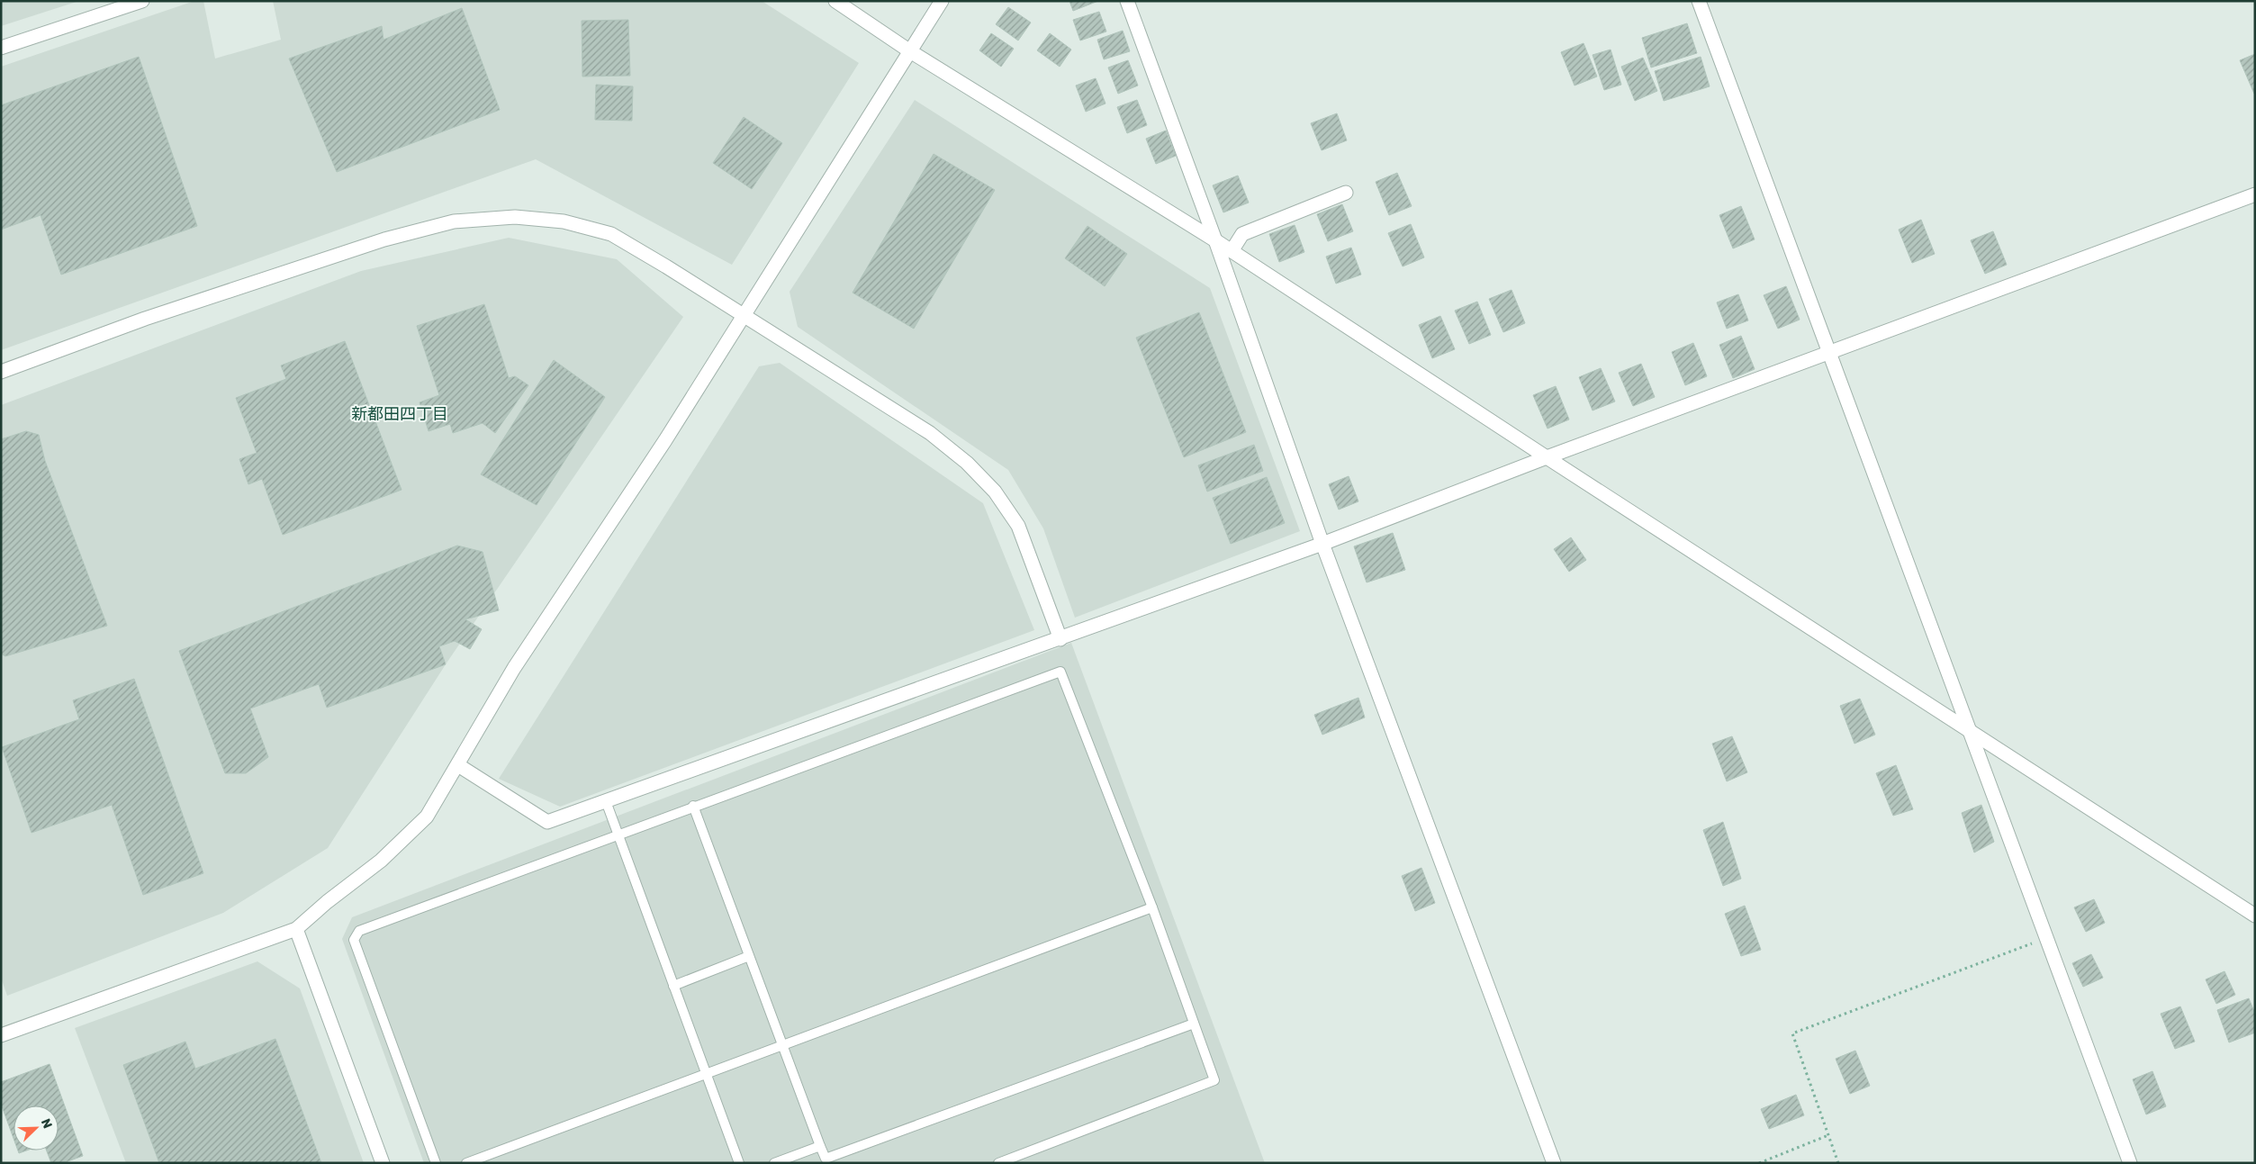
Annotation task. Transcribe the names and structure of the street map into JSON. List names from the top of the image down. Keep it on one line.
{"districts":["新都田四丁目"],"north":"top right"}
